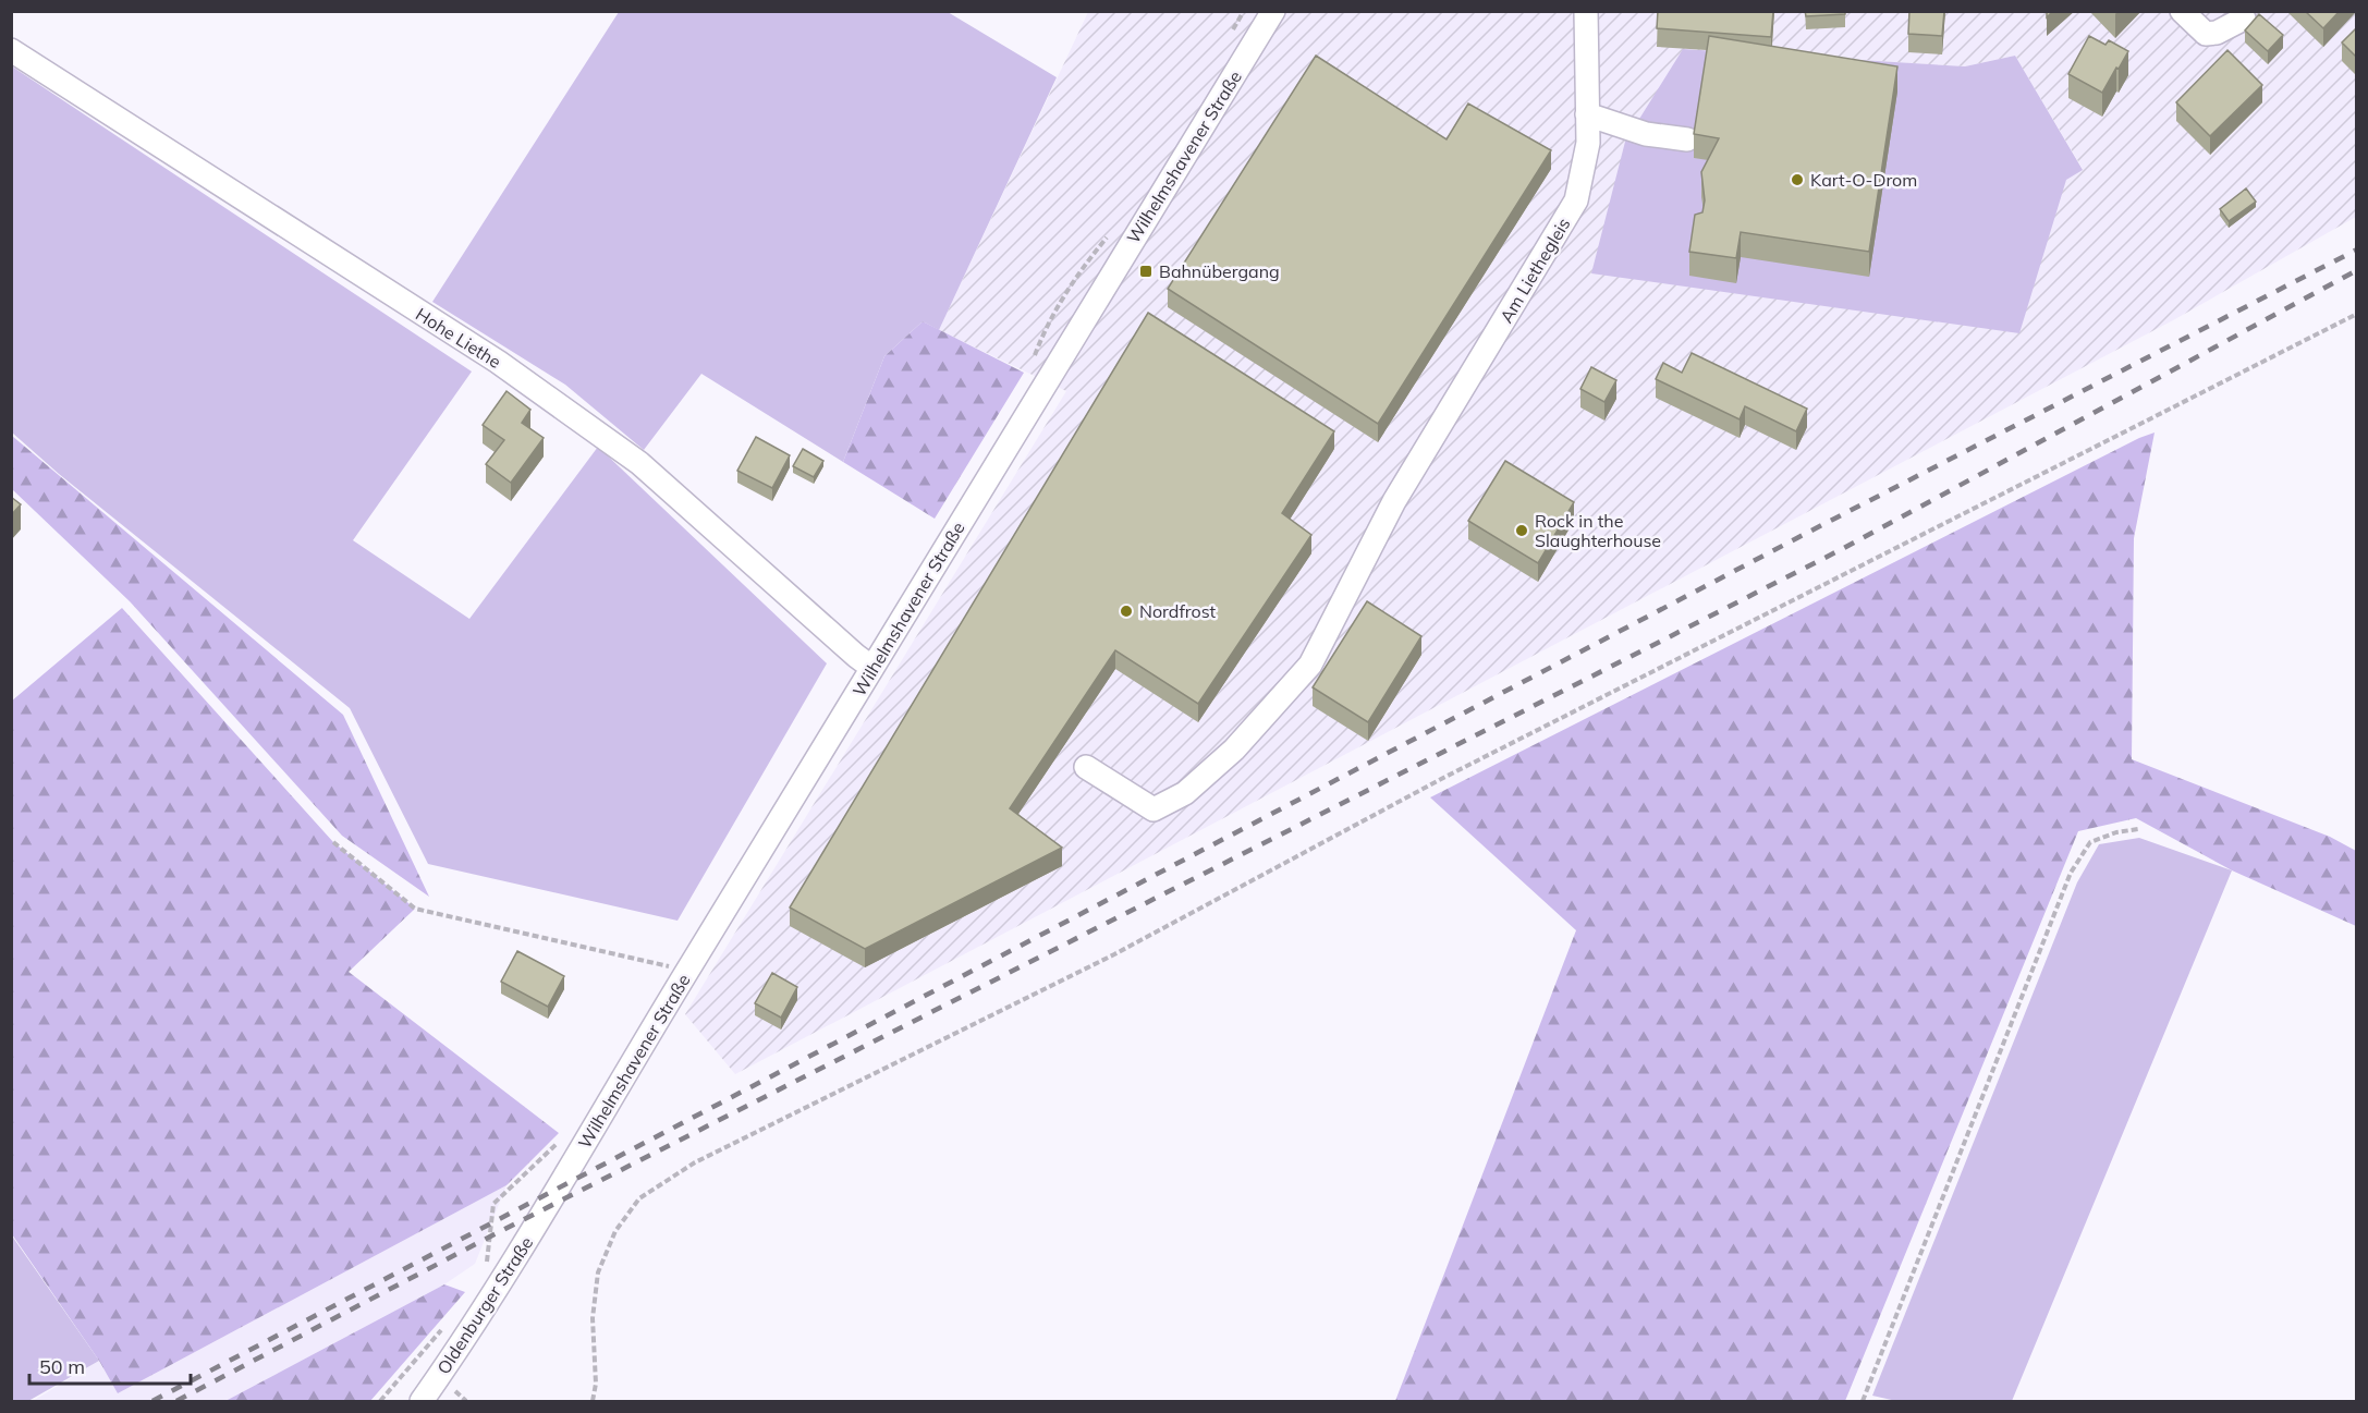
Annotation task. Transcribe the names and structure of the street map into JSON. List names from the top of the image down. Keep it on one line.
{"streets":{"street":["Wilhelmshavener Straße","Am Liethegleis","Hohe Liethe","Oldenburger Straße"]},"crossings":[["Wilhelmshavener Straße","Hohe Liethe"],["Wilhelmshavener Straße","Oldenburger Straße"]],"places":{"other":["Kart-O-Drom","Rock in the Slaughterhouse","Nordfrost"],"transit":["Bahnübergang"]},"scale_bar":"50 m"}
